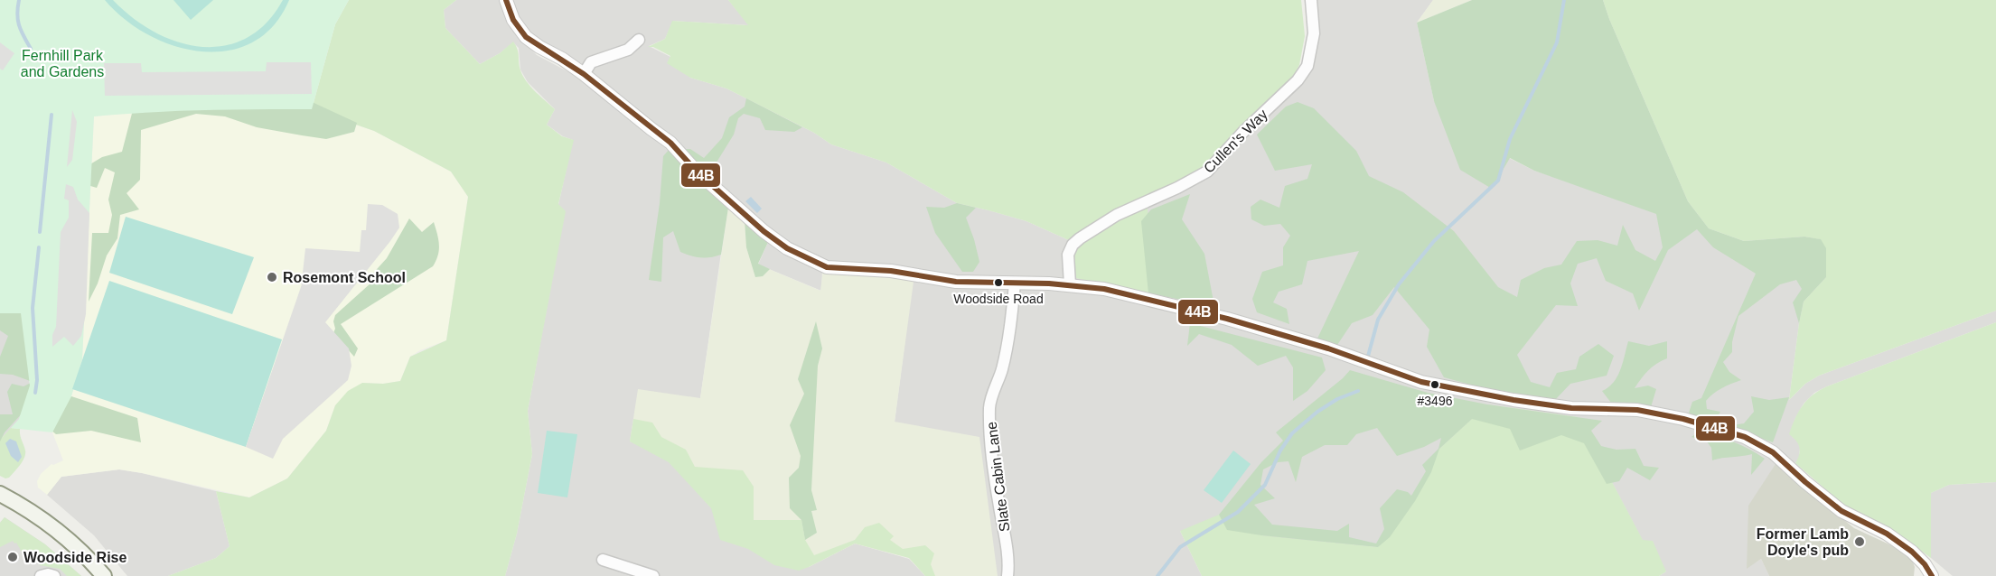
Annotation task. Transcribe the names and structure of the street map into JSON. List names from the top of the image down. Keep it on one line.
{"streets":{"street":["Cullen's Way","Slate Cabin Lane"]},"parks":["Fernhill Park and Gardens"],"places":["Rosemont School","Woodside Road","#3496","Former Lamb Doyle's pub","Woodside Rise"],"lines":["transit line 44B"]}
